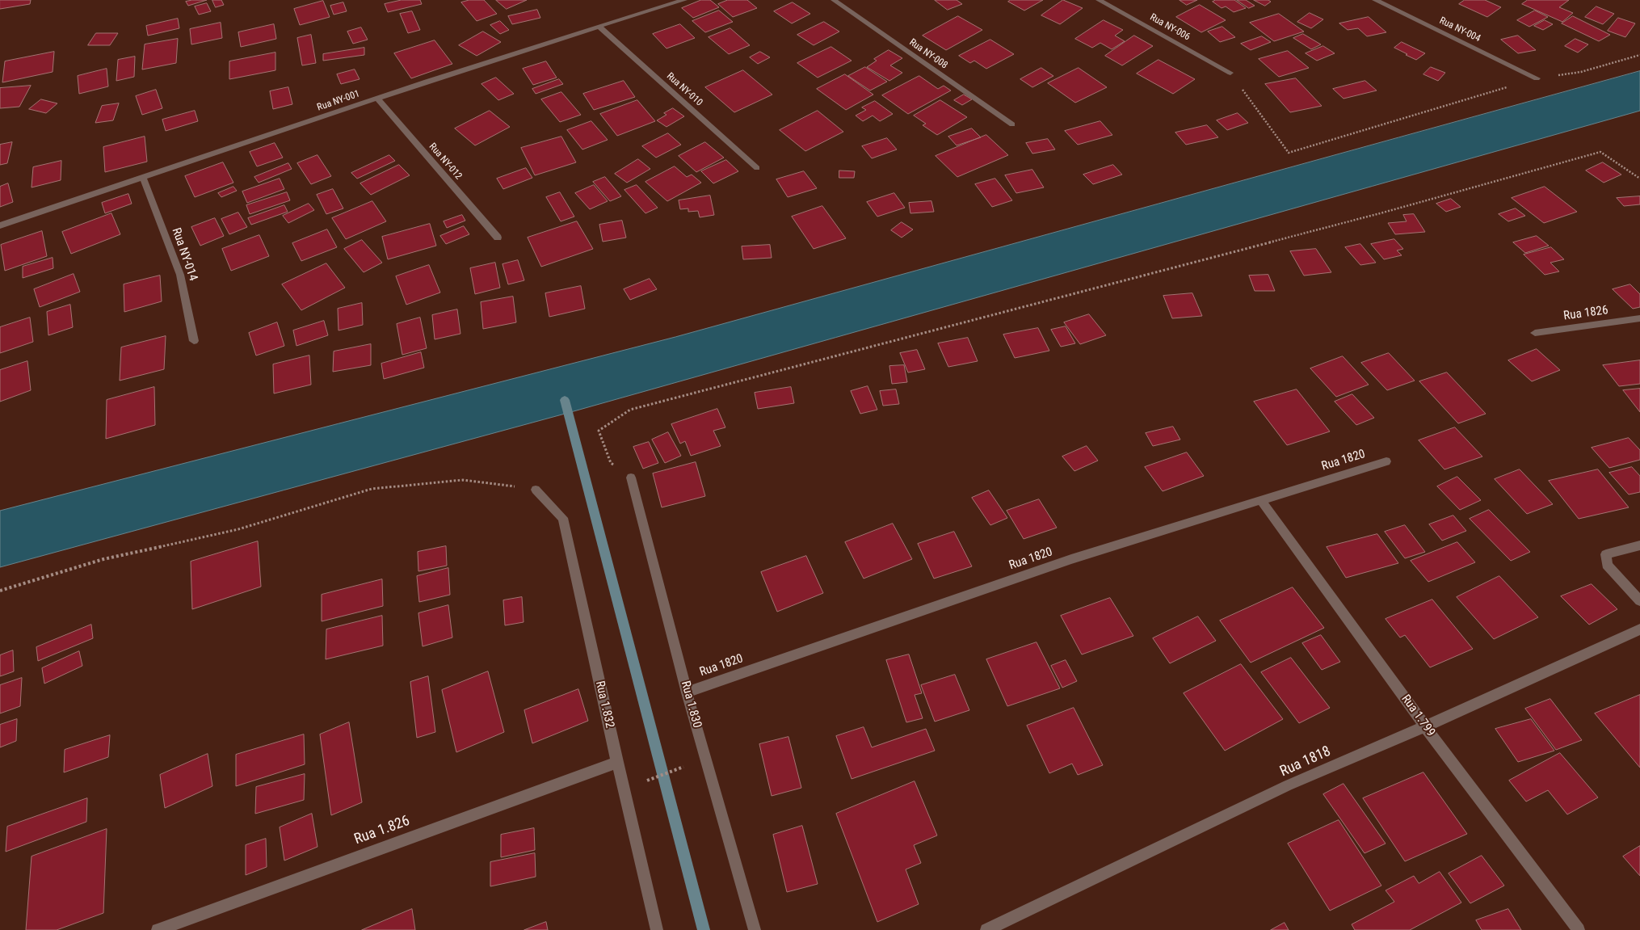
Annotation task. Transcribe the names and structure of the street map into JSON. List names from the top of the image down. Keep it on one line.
{"streets":{"street":["Rua NY-006","Rua NY-004","Rua NY-008","Rua NY-010","Rua NY-001","Rua NY-012","Rua NY-014","Rua 1826","Rua 1820","Rua 1.832","Rua 1.830","Rua 1.799","Rua 1818","Rua 1.826"]},"crossings":[["Rua NY-010","Rua NY-001"],["Rua NY-001","Rua NY-012"],["Rua NY-001","Rua NY-014"],["Rua 1820","Rua 1.830"],["Rua 1820","Rua 1.799"],["Rua 1.832","Rua 1.826"],["Rua 1.799","Rua 1818"]]}
